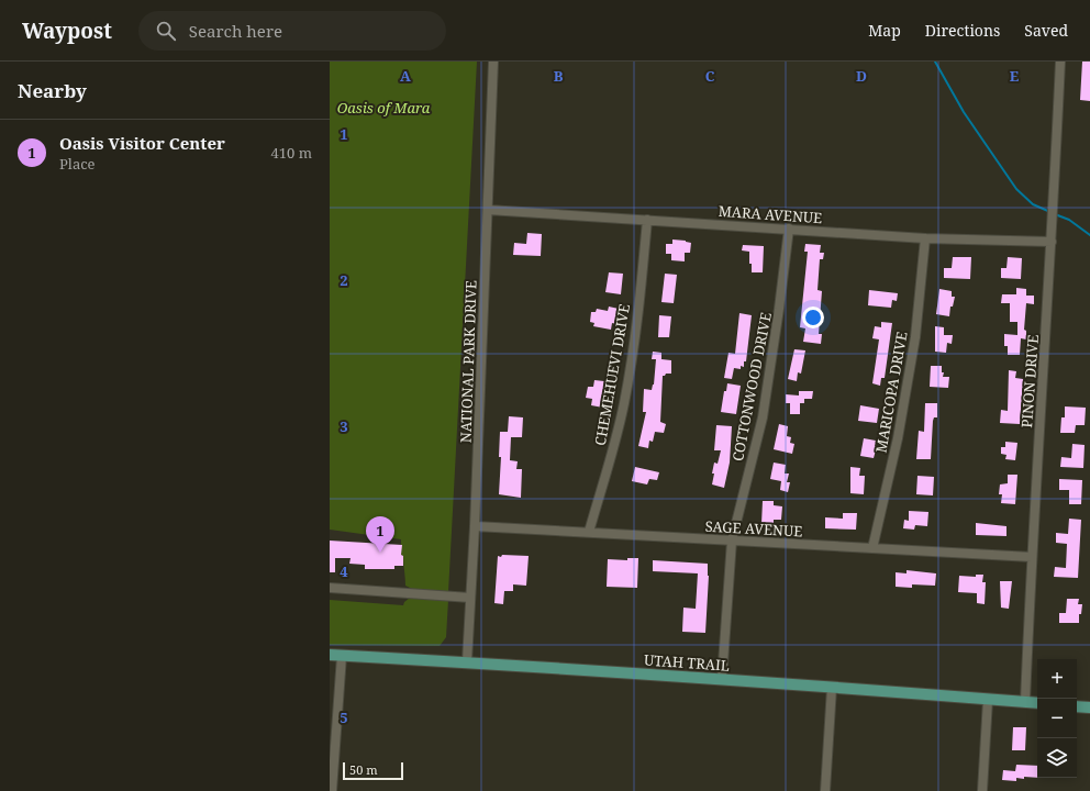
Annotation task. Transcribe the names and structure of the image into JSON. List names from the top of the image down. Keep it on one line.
{"streets":{"main road":["UTAH TRAIL"],"street":["MARA AVENUE","NATIONAL PARK DRIVE","CHEMEHUEVI DRIVE","PINON DRIVE","COTTONWOOD DRIVE","MARICOPA DRIVE","SAGE AVENUE"]},"crossings":[["MARA AVENUE","NATIONAL PARK DRIVE"],["MARA AVENUE","CHEMEHUEVI DRIVE"],["MARA AVENUE","PINON DRIVE"],["MARA AVENUE","COTTONWOOD DRIVE"],["MARA AVENUE","MARICOPA DRIVE"],["NATIONAL PARK DRIVE","SAGE AVENUE"],["NATIONAL PARK DRIVE","UTAH TRAIL"],["CHEMEHUEVI DRIVE","SAGE AVENUE"],["PINON DRIVE","SAGE AVENUE"],["PINON DRIVE","UTAH TRAIL"],["COTTONWOOD DRIVE","SAGE AVENUE"],["COTTONWOOD DRIVE","UTAH TRAIL"],["MARICOPA DRIVE","SAGE AVENUE"]],"parks":["Oasis of Mara"],"scale_bar":"50 m","page":{"header":"Waypost","search":"Search here","nav":["Map","Directions","Saved"],"heading":"Nearby","list":[{"mark":"1","name":"Oasis Visitor Center","note":"Place","value":"410 m"}],"pins":"1","map_buttons":["+","−"],"scale":"50 m"},"grid":{"columns":["A","B","C","D","E"],"rows":["1","2","3","4","5"]}}
